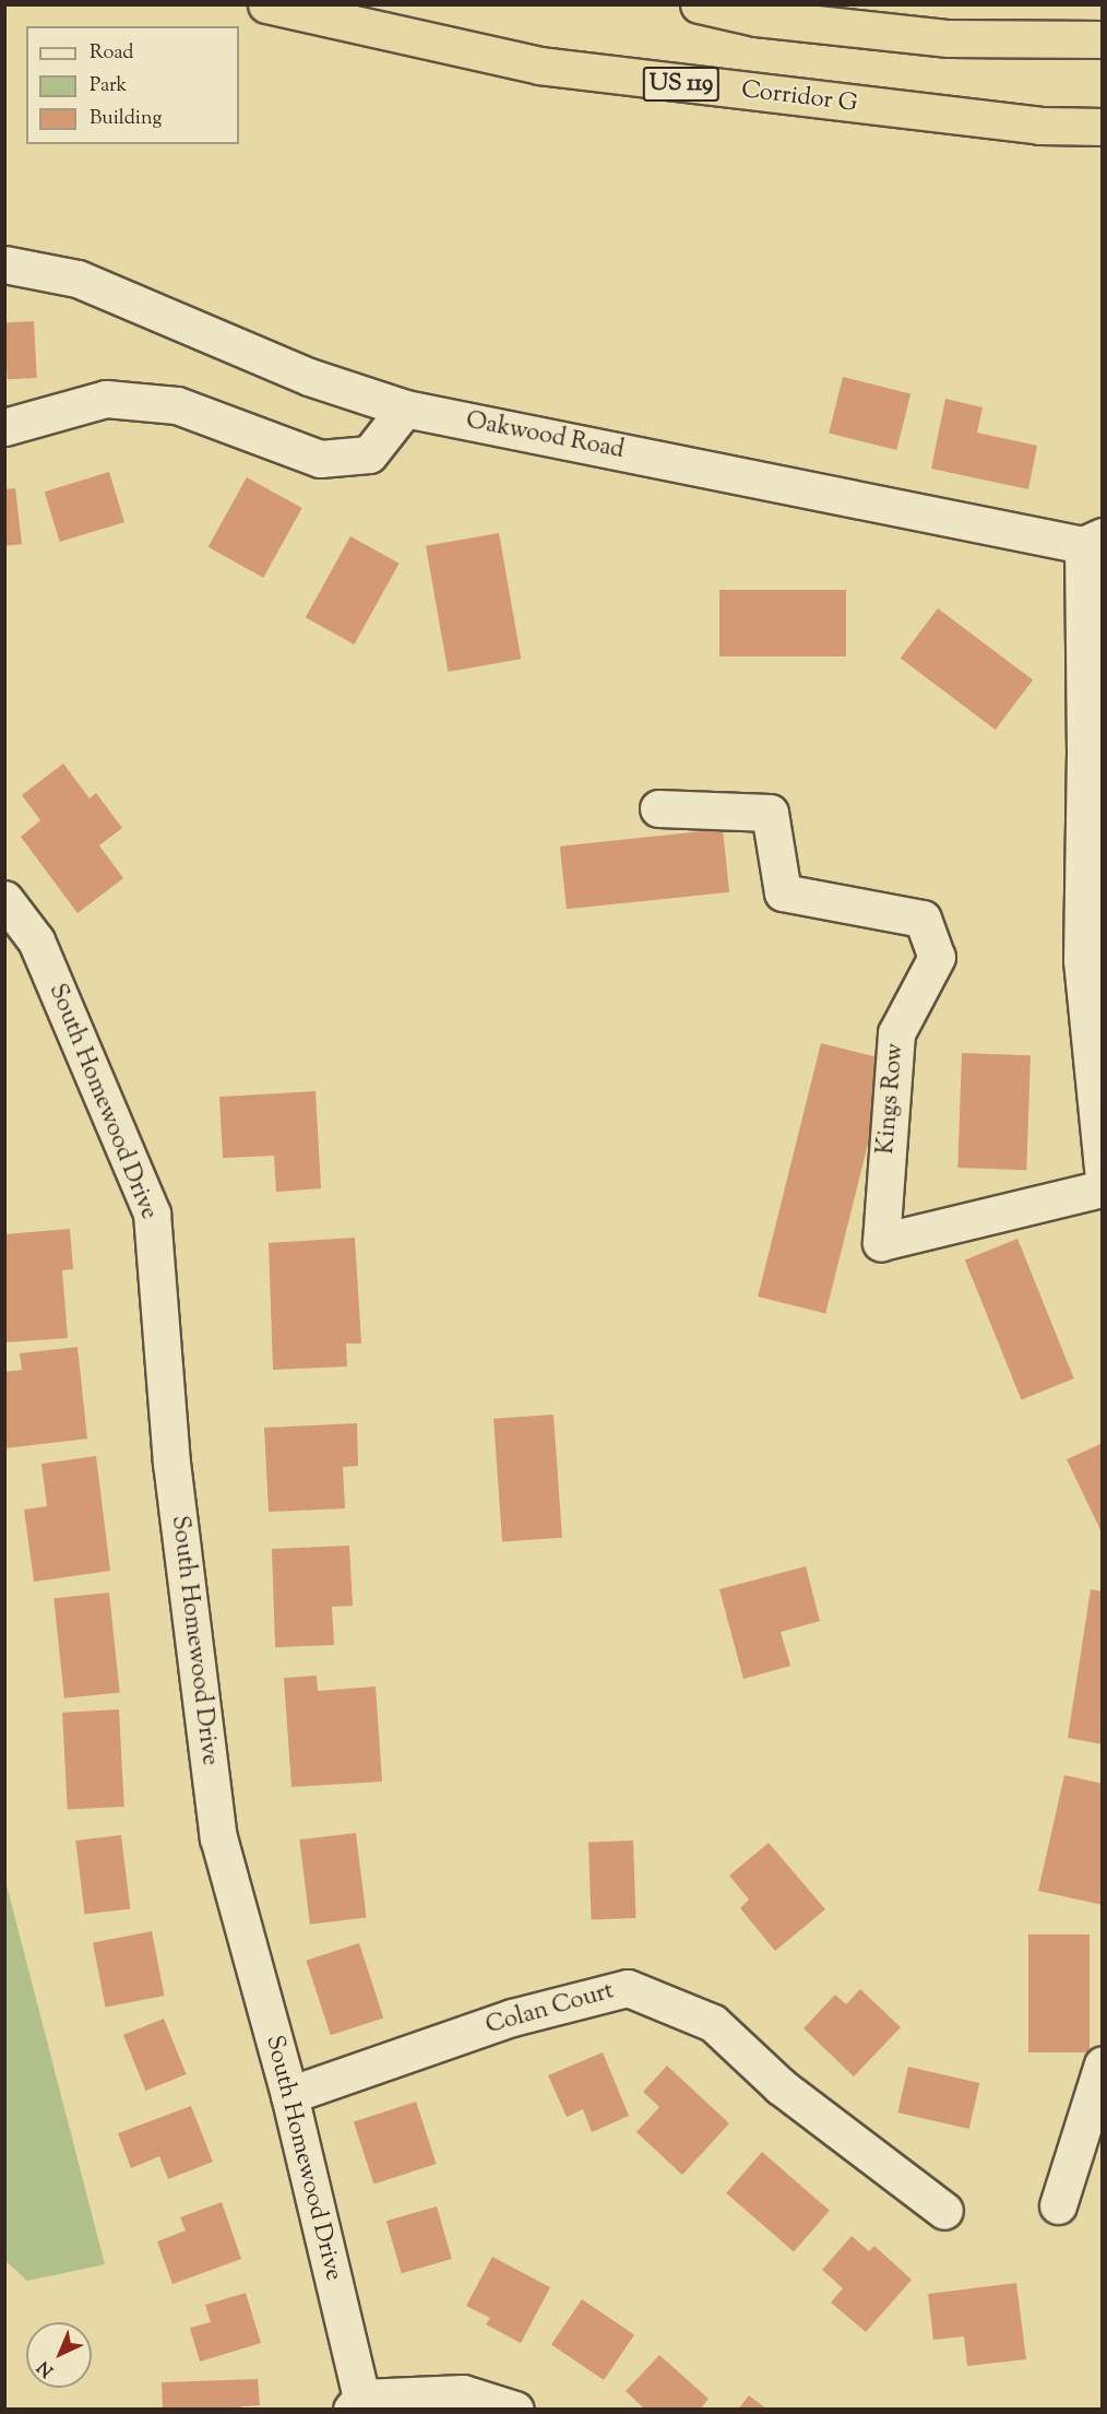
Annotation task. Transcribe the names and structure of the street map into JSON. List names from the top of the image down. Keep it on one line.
{"streets":{"highway":["US 119","Corridor G"],"street":["Oakwood Road","Kings Row","South Homewood Drive","Colan Court"]},"crossings":[["South Homewood Drive","Colan Court"]],"legend":["Road","Park","Building"],"north":"bottom left"}
